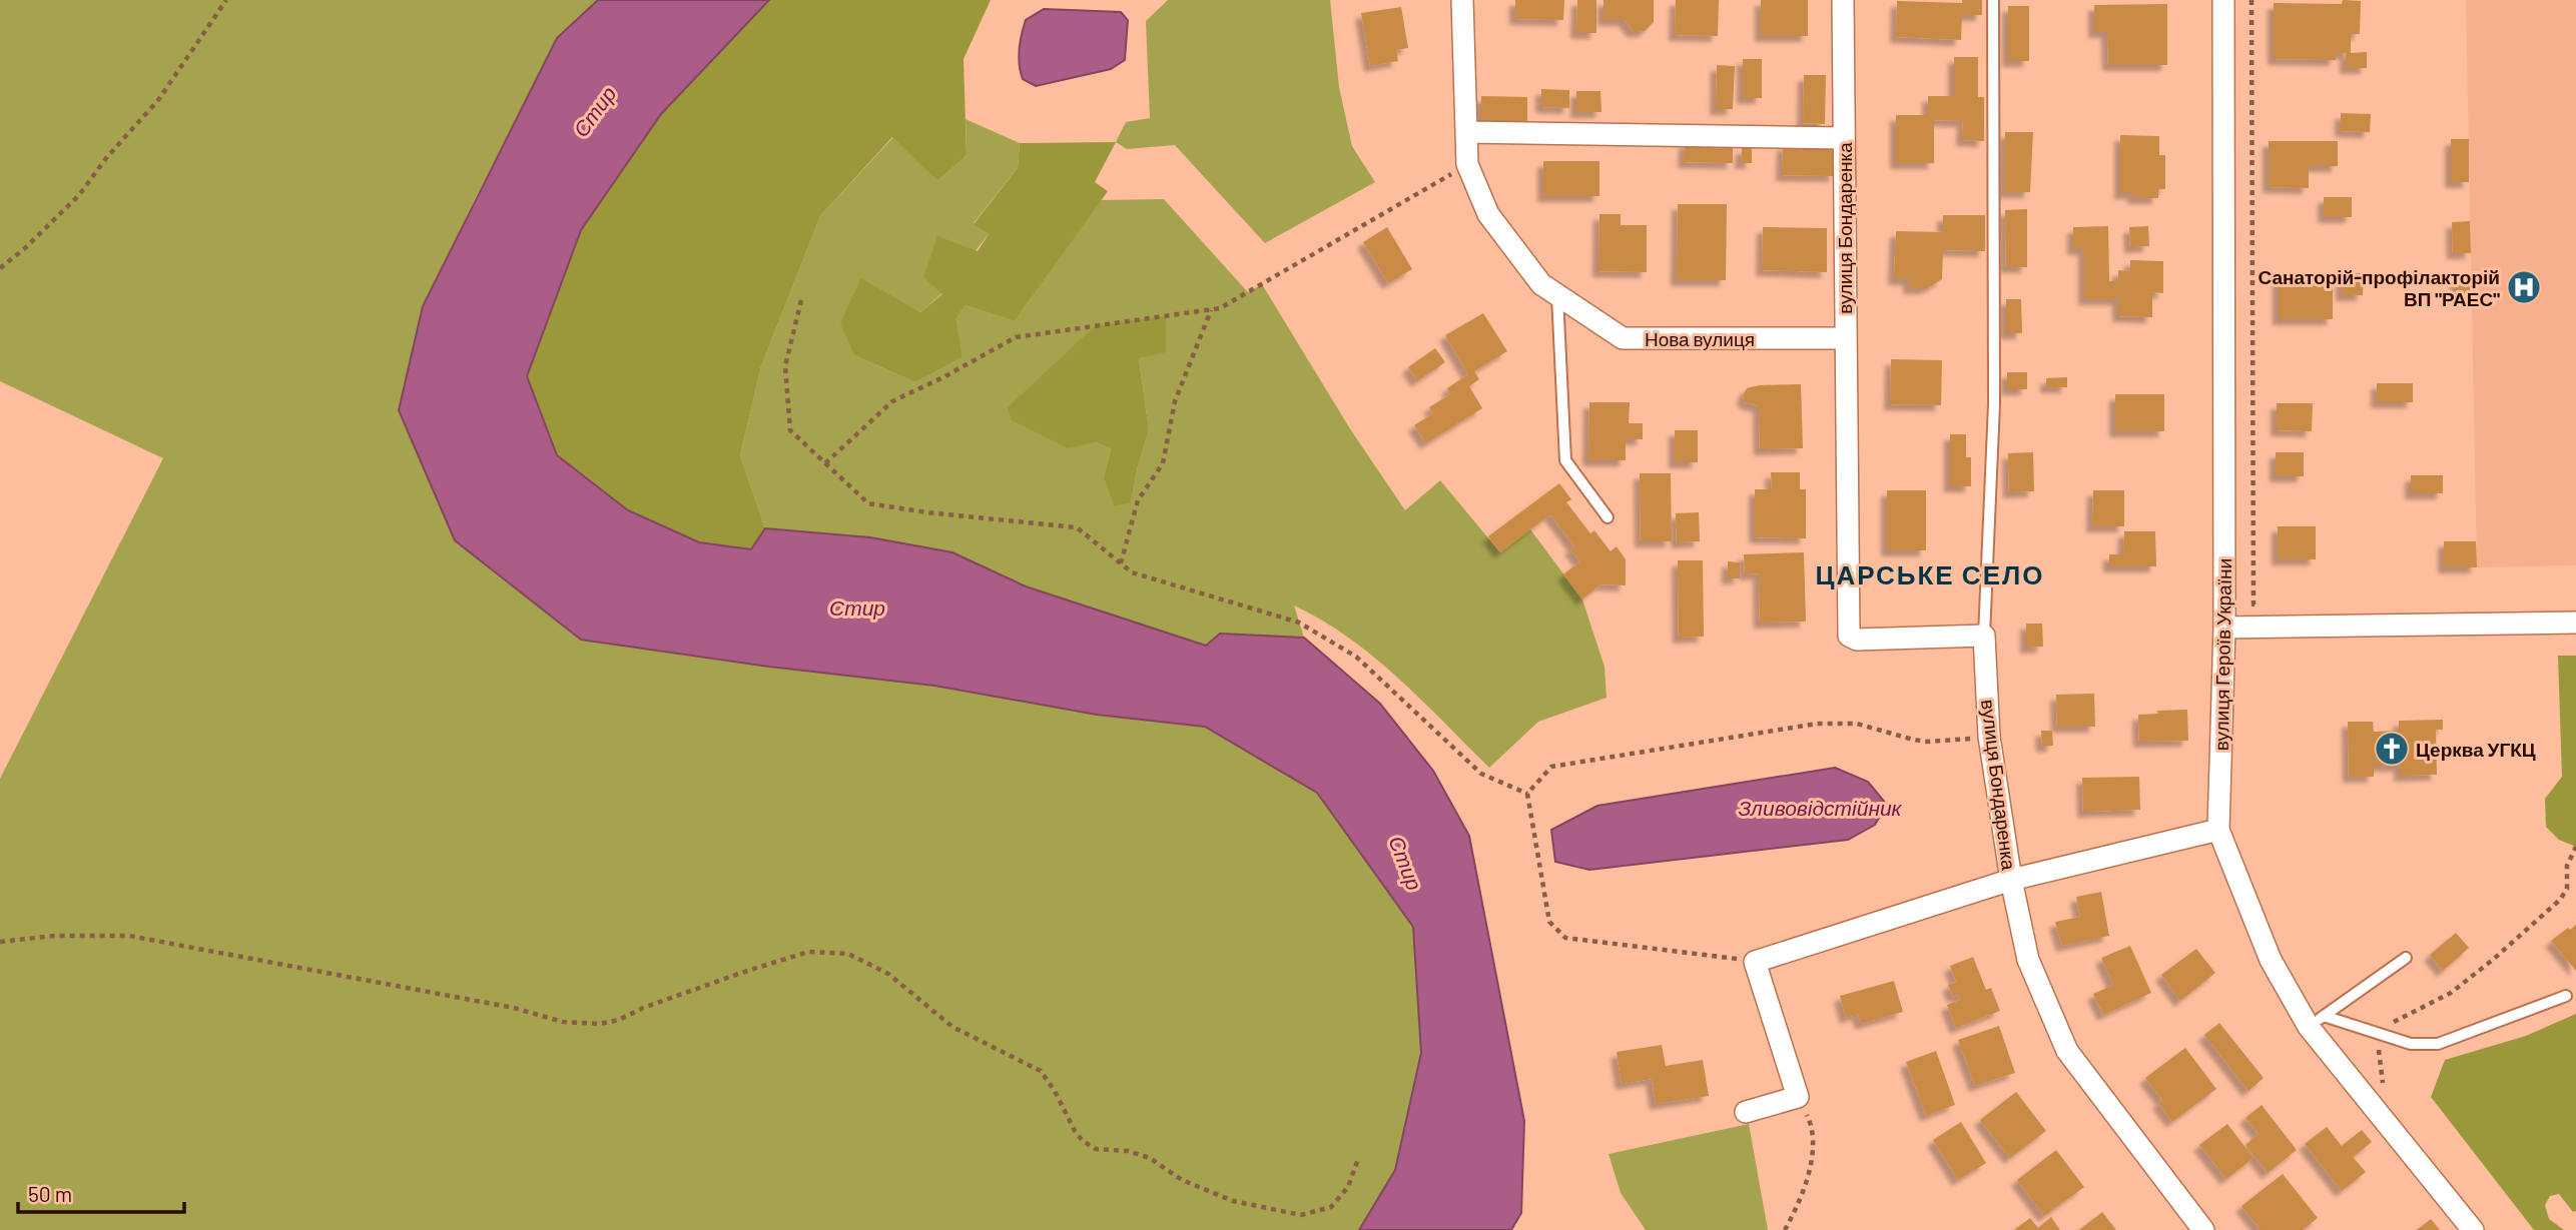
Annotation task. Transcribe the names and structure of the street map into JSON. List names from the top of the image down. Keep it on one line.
{"streets":{"street":["вулиця Бондаренка","Нова вулиця","вулиця Героїв України"]},"crossings":[["вулиця Бондаренка","Нова вулиця"]],"districts":["ЦАРСЬКЕ СЕЛО"],"water":["Стир","Зливовідстійник"],"places":{"hospital":["Санаторій-профілакторій ВП \"РАЕС\""],"church":["Церква УГКЦ"]},"scale_bar":"50 m"}
